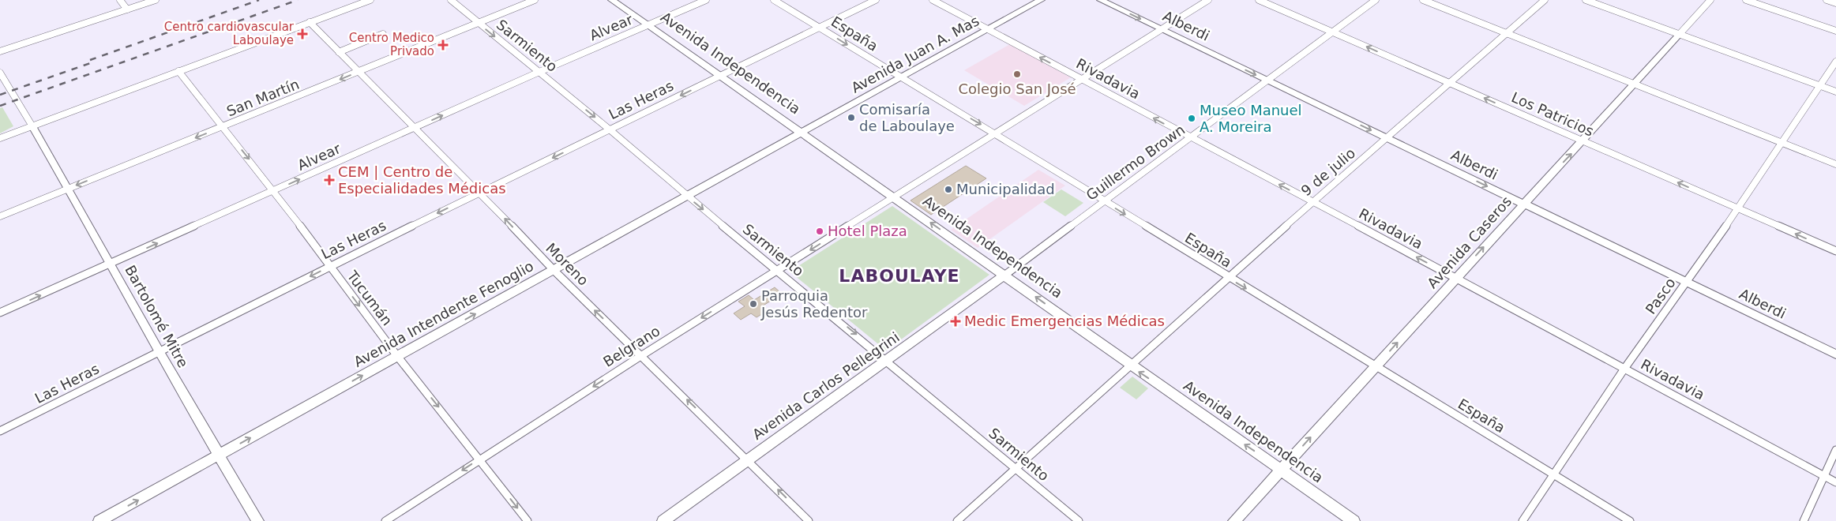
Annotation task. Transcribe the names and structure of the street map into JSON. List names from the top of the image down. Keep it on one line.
{"streets":{"main road":["Alberdi","Avenida Juan A. Mas","Avenida Independencia","Avenida Caseros","Avenida Intendente Fenoglio","Bartolomé Mitre","Avenida Carlos Pellegrini"],"street":["Alvear","España","Sarmiento","Rivadavia","San Martín","Las Heras","Los Patricios","Guillermo Brown","9 de julio","Moreno","Pasco","Tucumán","Belgrano"]},"crossings":[["Alberdi","Guillermo Brown"],["Alberdi","9 de julio"],["Alberdi","Avenida Caseros"],["Alberdi","Pasco"],["Alberdi","Belgrano"],["Alvear","Sarmiento"],["Alvear","Avenida Independencia"],["Alvear","Moreno"],["Alvear","Tucumán"],["Alvear","Bartolomé Mitre"],["España","Avenida Juan A. Mas"],["España","Las Heras"],["España","Guillermo Brown"],["España","9 de julio"],["España","Avenida Caseros"],["España","Pasco"],["España","Belgrano"],["Sarmiento","San Martín"],["Sarmiento","Las Heras"],["Sarmiento","Avenida Intendente Fenoglio"],["Sarmiento","Belgrano"],["Sarmiento","Avenida Carlos Pellegrini"],["Avenida Juan A. Mas","Avenida Independencia"],["Avenida Juan A. Mas","Rivadavia"],["Avenida Juan A. Mas","Avenida Intendente Fenoglio"],["Avenida Independencia","Las Heras"],["Avenida Independencia","Guillermo Brown"],["Avenida Independencia","9 de julio"],["Avenida Independencia","Avenida Caseros"],["Avenida Independencia","Avenida Intendente Fenoglio"],["Avenida Independencia","Belgrano"],["Avenida Independencia","Avenida Carlos Pellegrini"],["Rivadavia","Guillermo Brown"],["Rivadavia","9 de julio"],["Rivadavia","Avenida Caseros"],["Rivadavia","Pasco"],["Rivadavia","Belgrano"],["San Martín","Moreno"],["San Martín","Tucumán"],["San Martín","Bartolomé Mitre"],["Las Heras","Moreno"],["Las Heras","Tucumán"],["Las Heras","Bartolomé Mitre"],["Los Patricios","Guillermo Brown"],["Los Patricios","9 de julio"],["Los Patricios","Avenida Caseros"],["Los Patricios","Pasco"],["Guillermo Brown","Avenida Carlos Pellegrini"],["Moreno","Avenida Intendente Fenoglio"],["Moreno","Belgrano"],["Moreno","Avenida Carlos Pellegrini"],["Tucumán","Avenida Intendente Fenoglio"],["Tucumán","Belgrano"],["Avenida Intendente Fenoglio","Bartolomé Mitre"]],"one_way":["Alberdi","Alvear","España","Sarmiento","Avenida Independencia","Rivadavia","San Martín","Las Heras","Los Patricios","Avenida Caseros","Moreno","Tucumán","Avenida Intendente Fenoglio","Belgrano"],"districts":["LABOULAYE"],"places":{"health":["Centro cardiovascular Laboulaye","Centro Medico Privado","CEM | Centro de Especialidades Médicas","Medic Emergencias Médicas"],"other":["Colegio San José","Comisaría de Laboulaye","Museo Manuel A. Moreira","Municipalidad","Hotel Plaza","Parroquia Jesús Redentor"]}}
